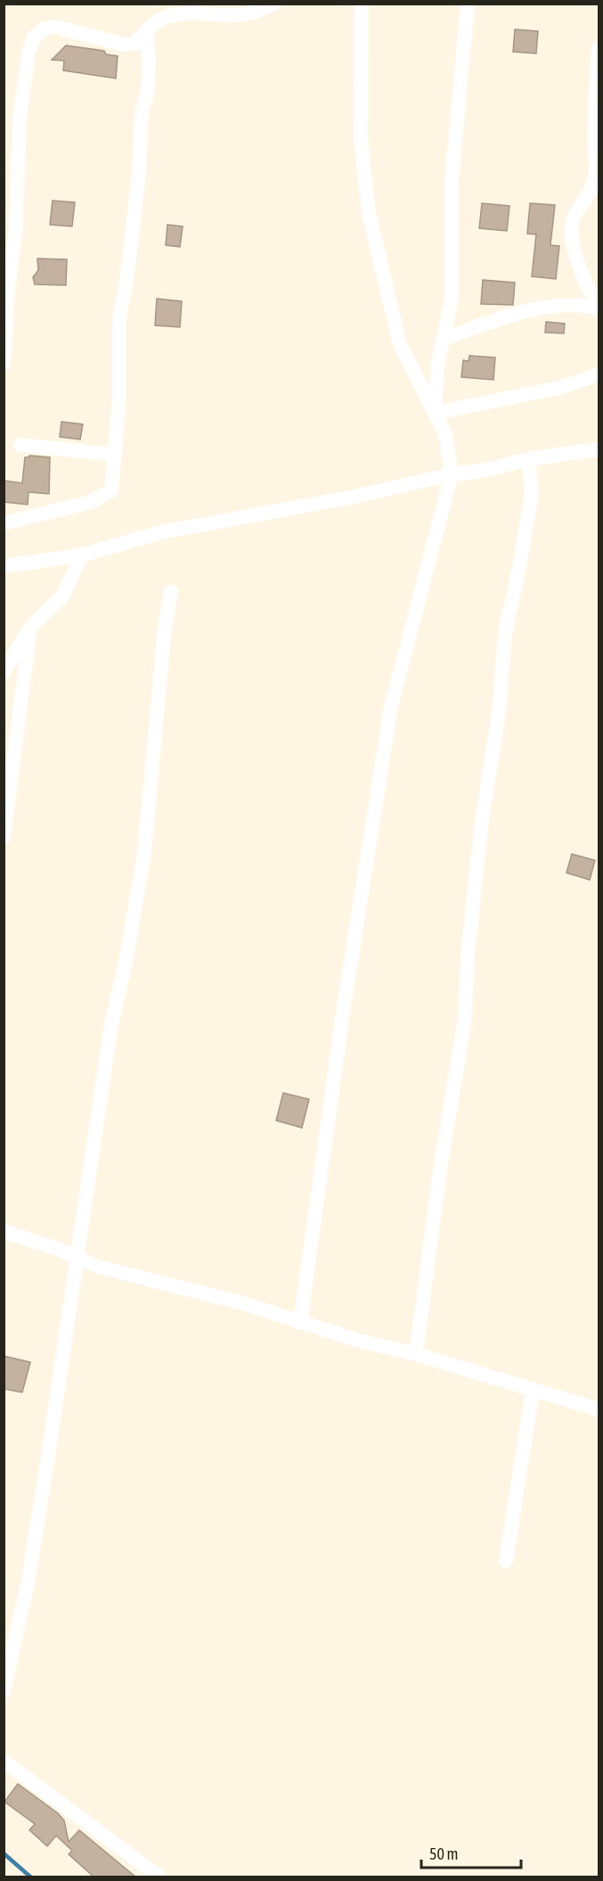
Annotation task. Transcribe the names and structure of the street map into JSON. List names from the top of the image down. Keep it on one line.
{"scale_bar":"50 m"}
